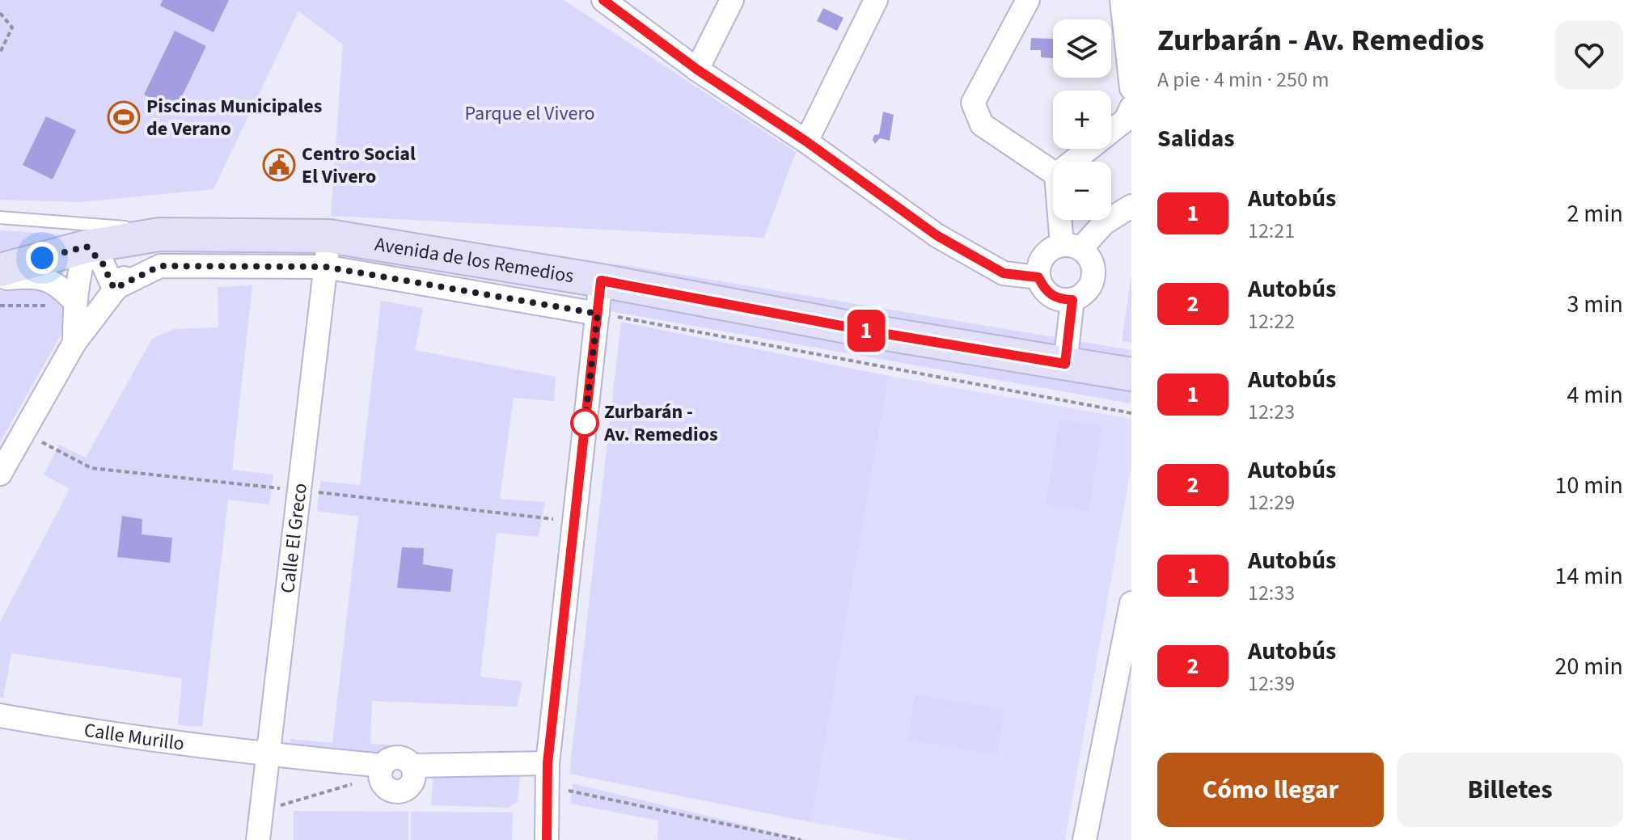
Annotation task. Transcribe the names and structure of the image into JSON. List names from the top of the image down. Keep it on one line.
{"streets":{"main road":["Avenida de los Remedios"],"street":["Calle El Greco","Calle Murillo"]},"crossings":[["Avenida de los Remedios","Calle El Greco"],["Calle El Greco","Calle Murillo"]],"parks":["Parque el Vivero"],"places":{"sports":["Piscinas Municipales de Verano"],"public building":["Centro Social El Vivero"],"other":["Zurbarán - Av. Remedios"]},"lines":["bus line 1"],"page":{"on_map":"1","heading":[["Zurbarán - Av. Remedios","A pie · 4 min · 250 m"],"Salidas"],"map_buttons":["+","−"],"list":[{"mark":"1","name":"Autobús","note":"12:21","value":"2 min"},{"mark":"2","name":"Autobús","note":"12:22","value":"3 min"},{"mark":"1","name":"Autobús","note":"12:23","value":"4 min"},{"mark":"2","name":"Autobús","note":"12:29","value":"10 min"},{"mark":"1","name":"Autobús","note":"12:33","value":"14 min"},{"mark":"2","name":"Autobús","note":"12:39","value":"20 min"}],"buttons":["Cómo llegar","Billetes"]}}
